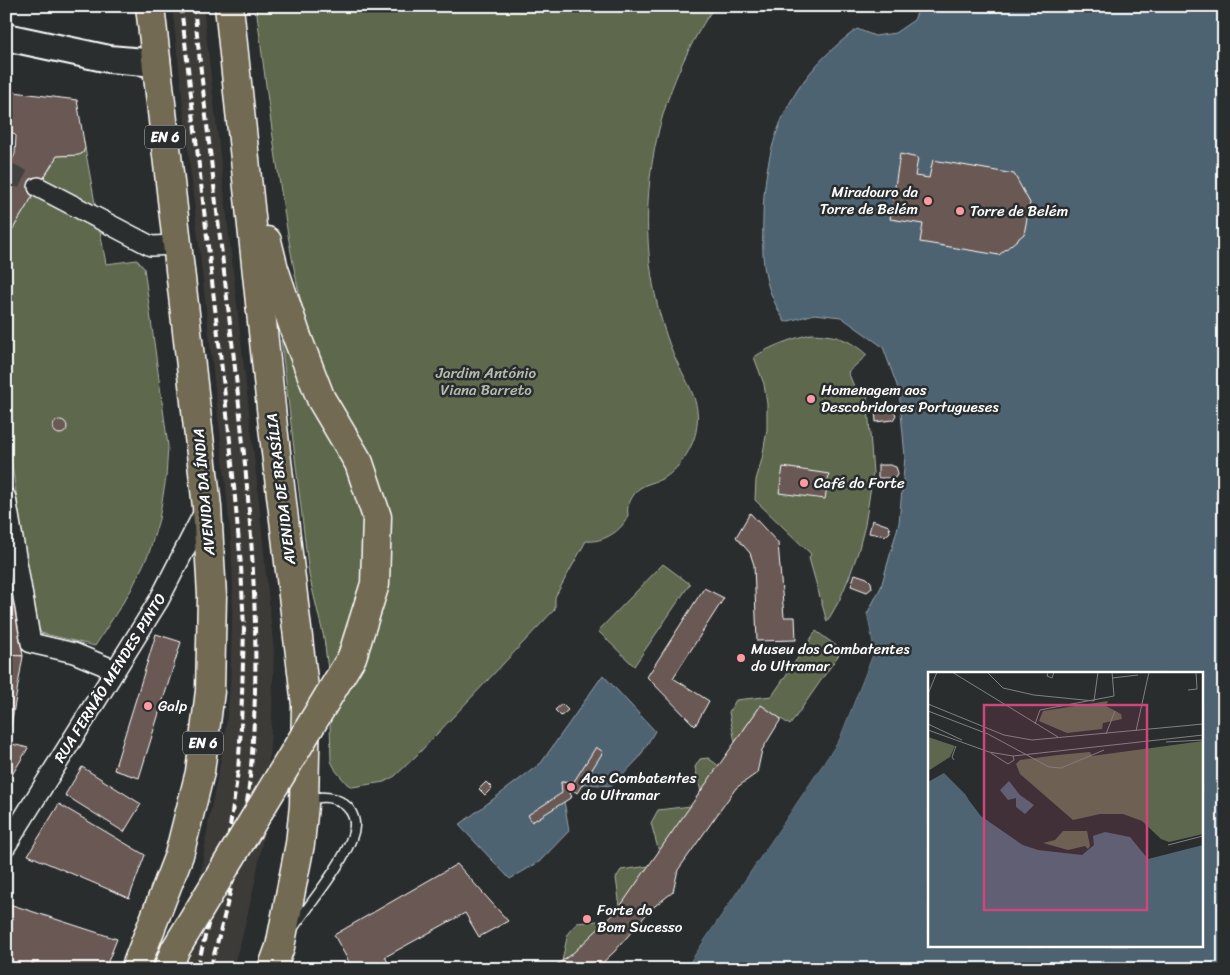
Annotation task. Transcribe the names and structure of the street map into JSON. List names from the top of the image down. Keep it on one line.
{"streets":{"main road":["EN 6","AVENIDA DE BRASÍLIA","AVENIDA DA ÍNDIA"],"street":["RUA FERNÃO MENDES PINTO"]},"crossings":[["AVENIDA DA ÍNDIA","RUA FERNÃO MENDES PINTO"]],"parks":["Jardim António Viana Barreto"],"places":["Miradouro da Torre de Belém","Torre de Belém","Homenagem aos Descobridores Portugueses","Café do Forte","Museu dos Combatentes do Ultramar","Galp","Aos Combatentes do Ultramar","Forte do Bom Sucesso"]}
